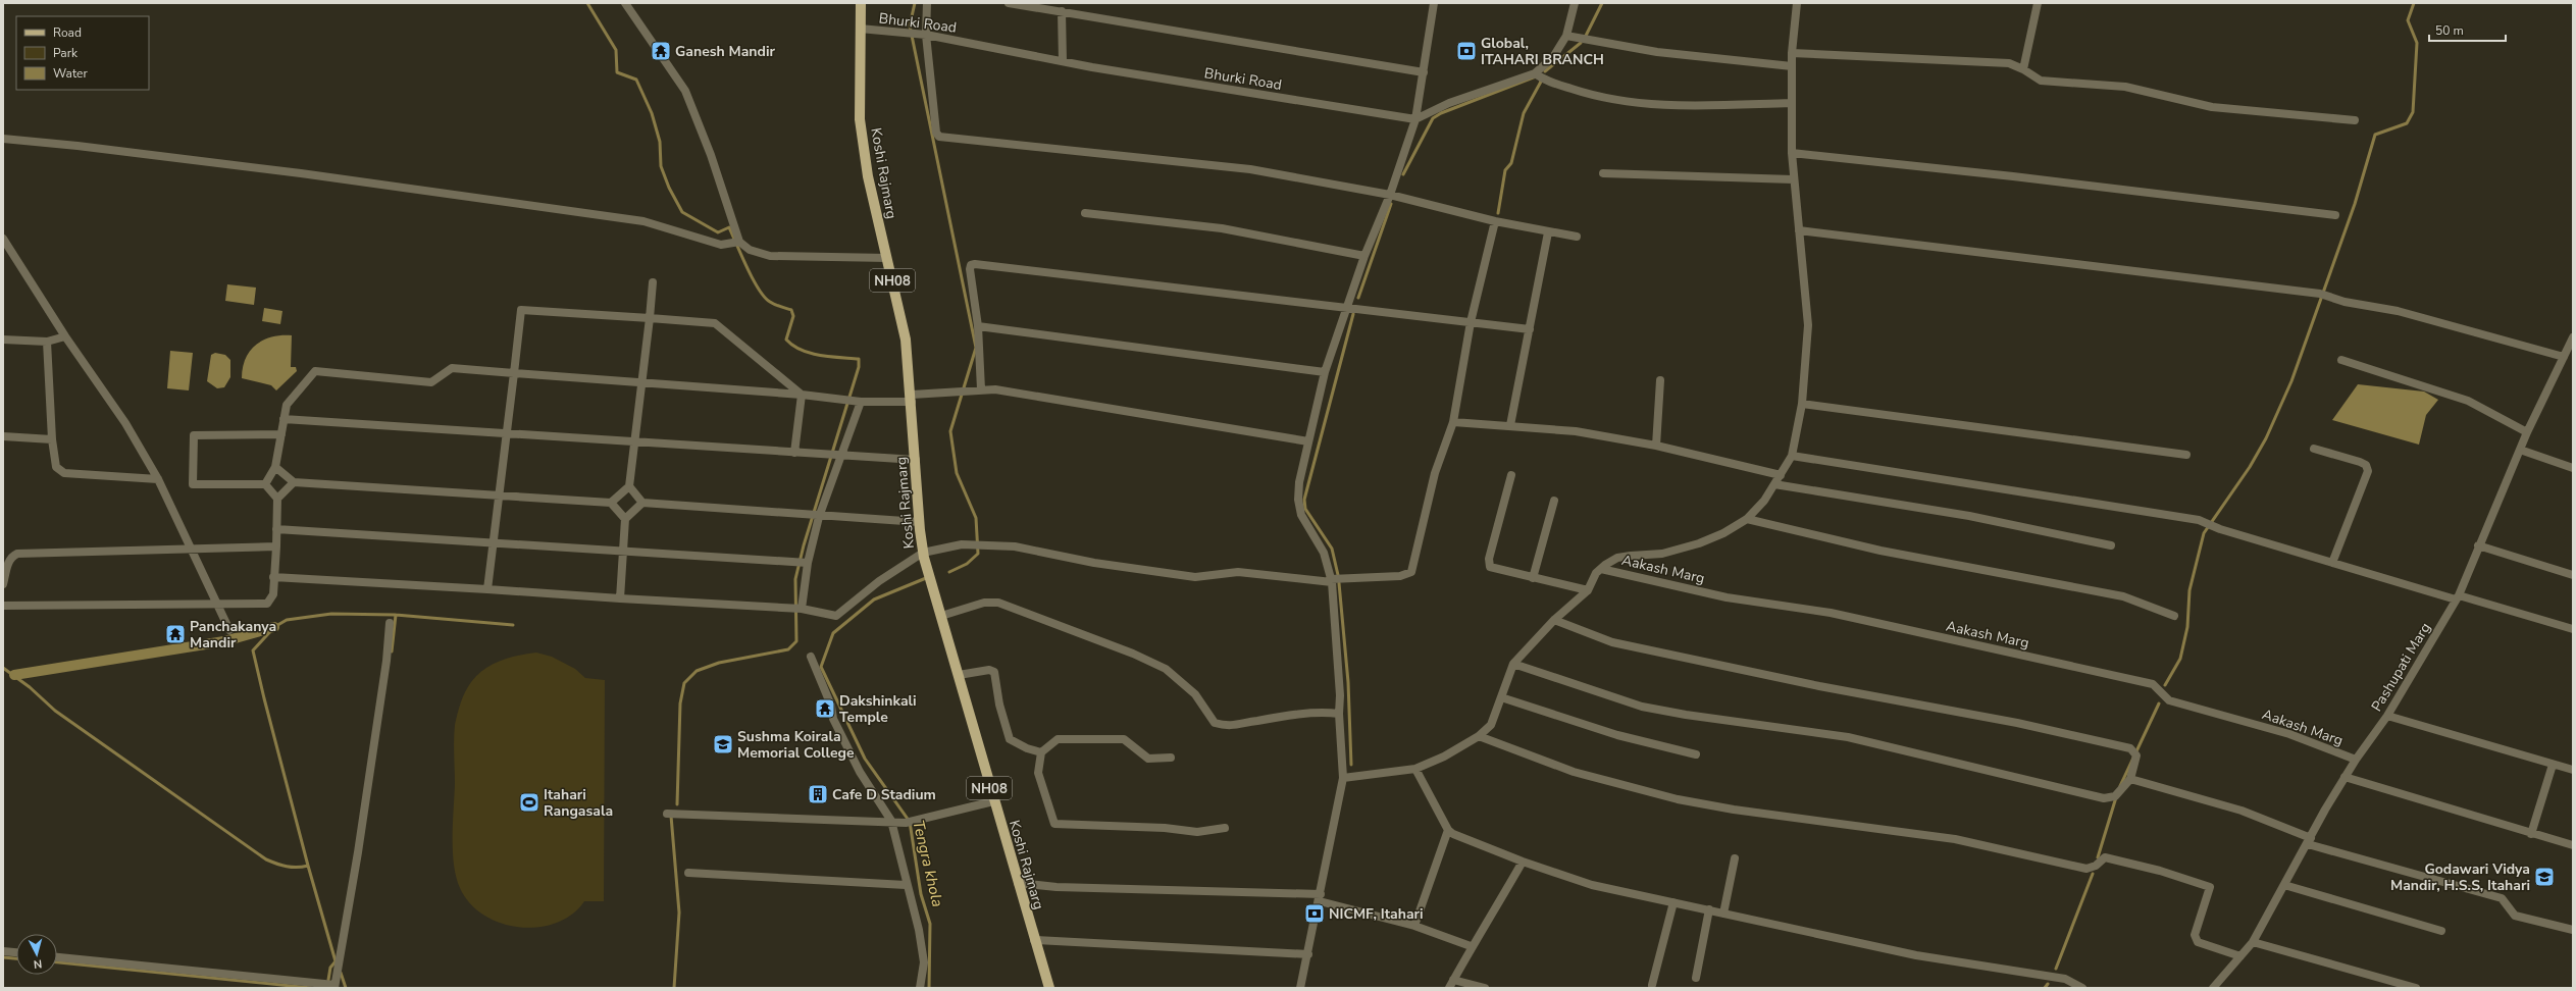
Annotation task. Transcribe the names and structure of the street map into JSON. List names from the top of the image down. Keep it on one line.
{"streets":{"main road":["Koshi Rajmarg","NH08"],"street":["Bhurki Road","Aakash Marg","Pashupati Marg"]},"crossings":[["Bhurki Road","Koshi Rajmarg"],["Aakash Marg","Pashupati Marg"]],"water":["Tengra khola"],"places":{"temple":["Ganesh Mandir","Panchakanya Mandir","Dakshinkali Temple"],"bank":["Global, ITAHARI BRANCH","NICMF, Itahari"],"school or university":["Sushma Koirala Memorial College","Godawari Vidya Mandir, H.S.S, Itahari"],"building":["Cafe D Stadium"],"sports":["Itahari Rangasala"]},"legend":["Road","Park","Water"],"scale_bar":"50 m","north":"bottom"}
